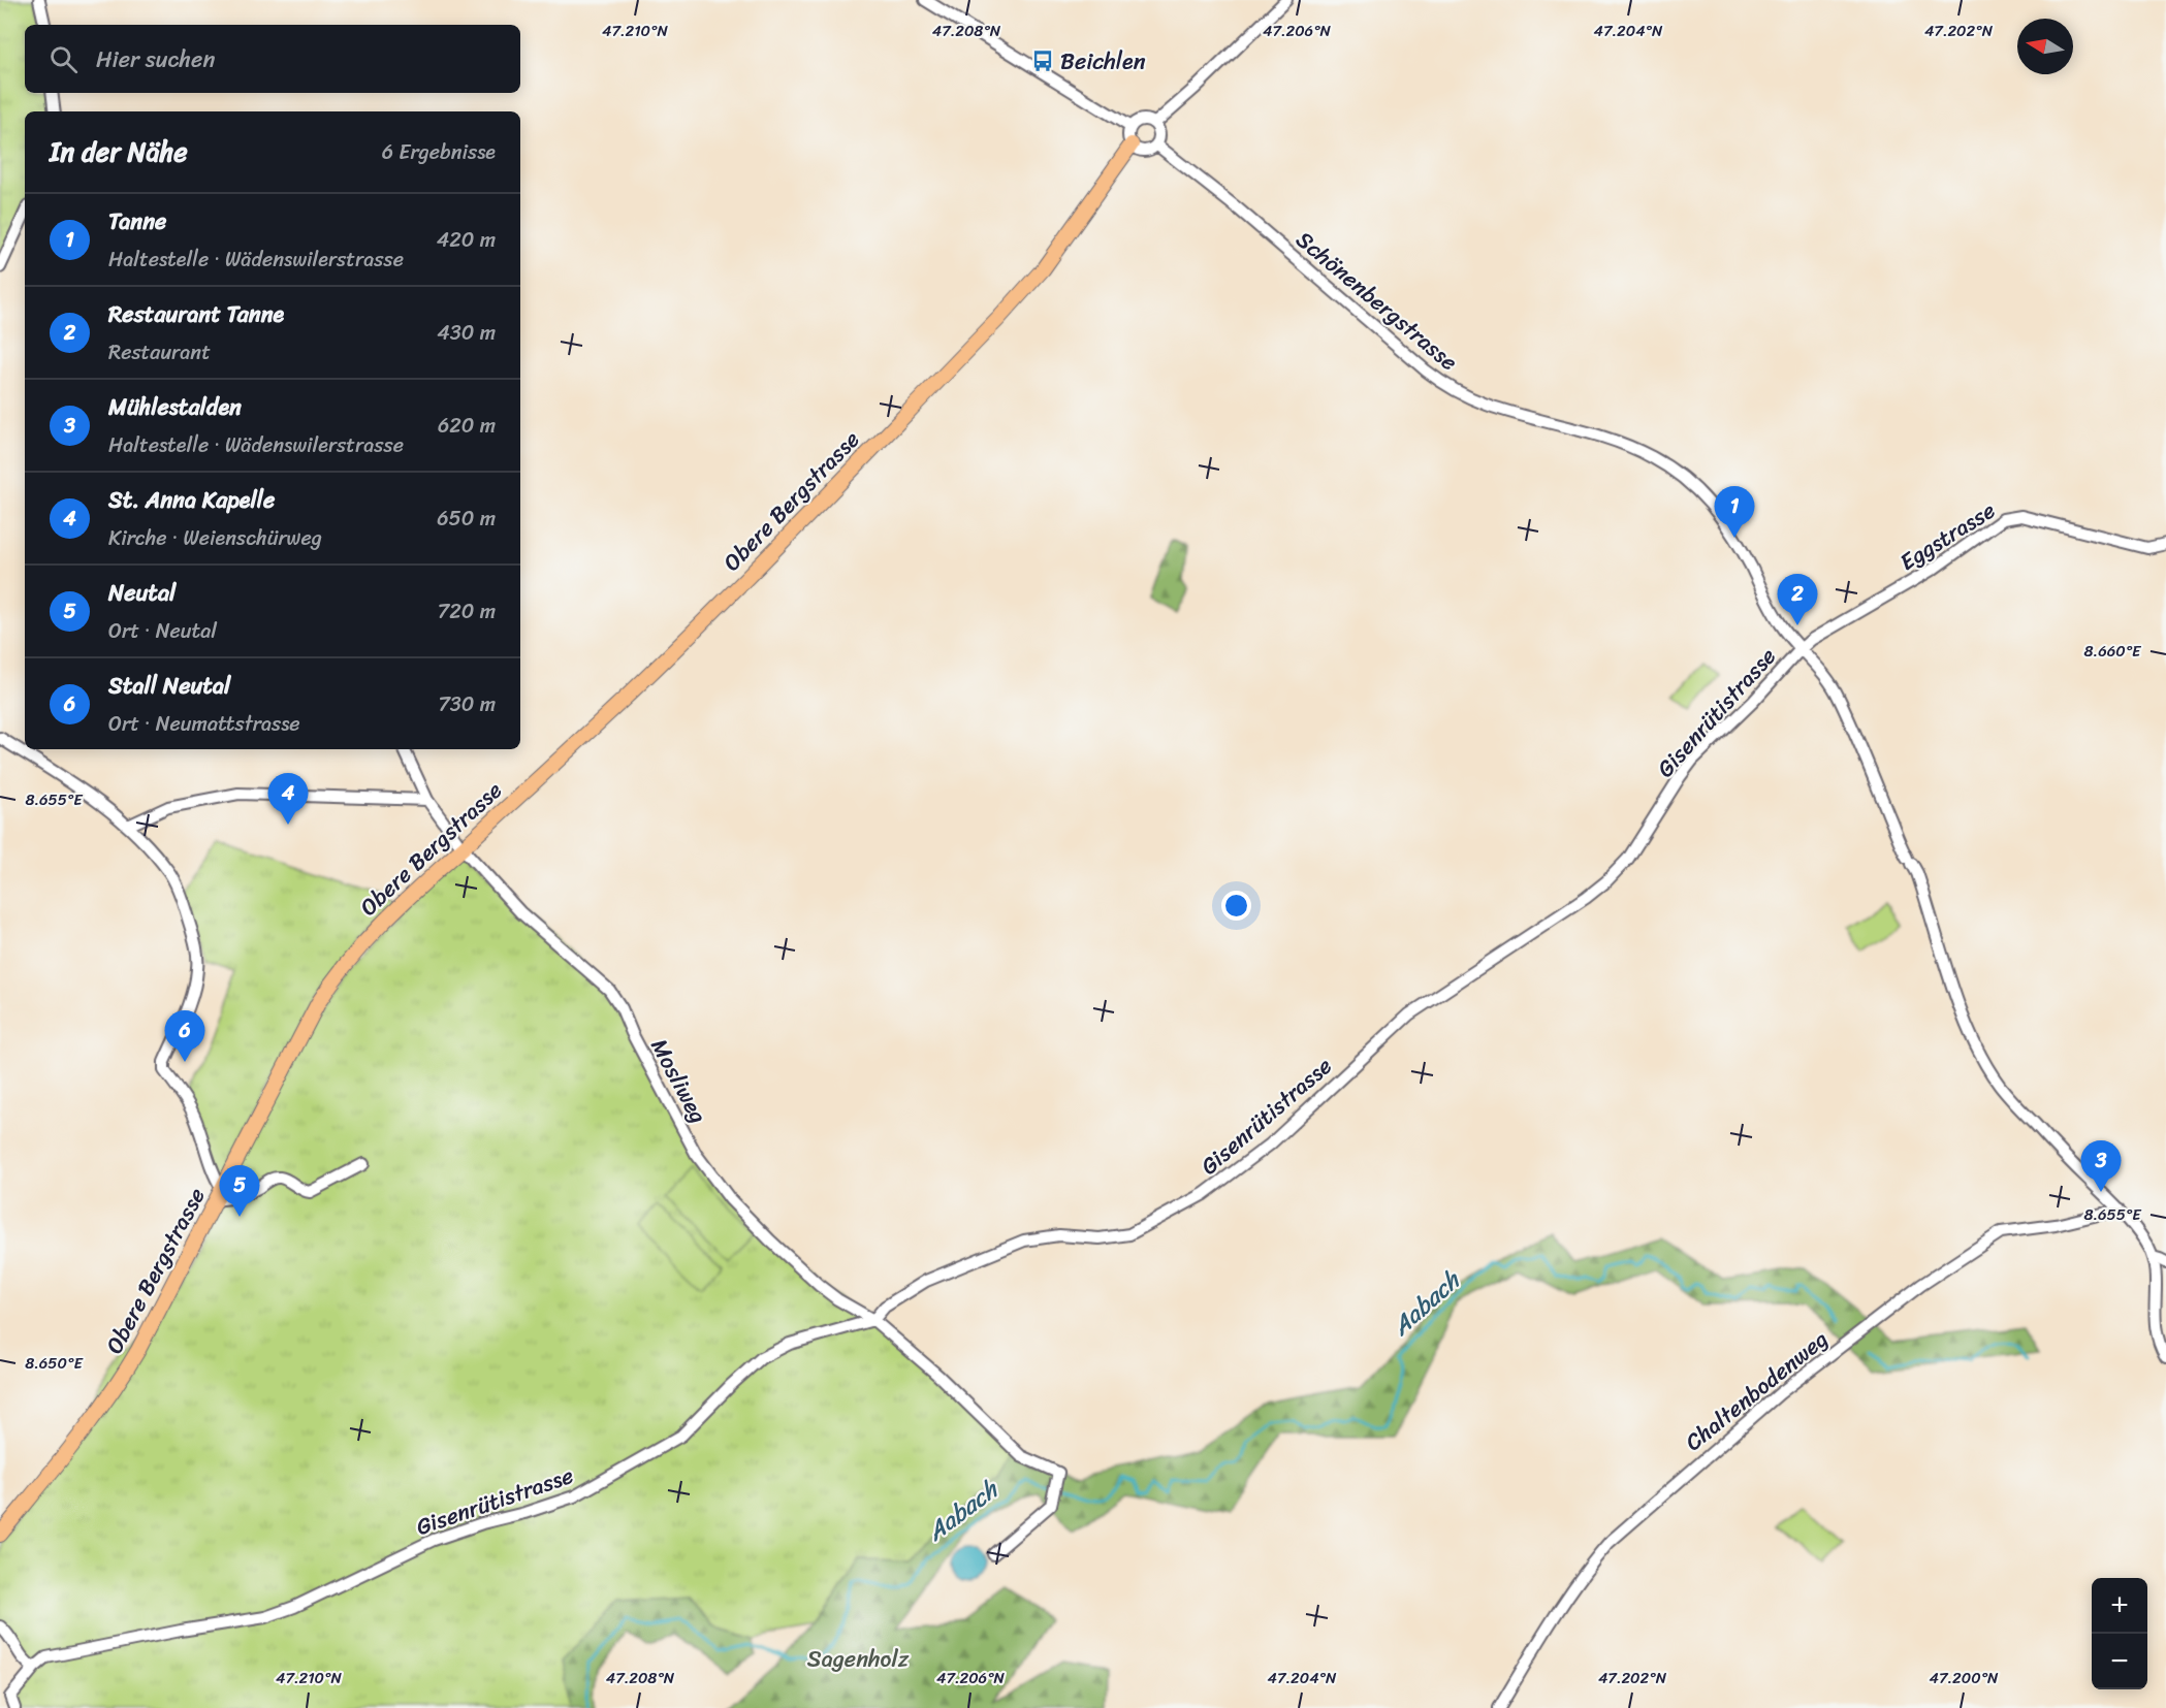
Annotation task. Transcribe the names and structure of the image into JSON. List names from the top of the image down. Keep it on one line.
{"streets":{"main road":["Obere Bergstrasse"],"street":["Schönenbergstrasse","Eggstrasse","Gisenrütistrasse","Mosliweg","Chaltenbodenweg"]},"crossings":[["Schönenbergstrasse","Obere Bergstrasse"],["Schönenbergstrasse","Eggstrasse"],["Schönenbergstrasse","Gisenrütistrasse"],["Schönenbergstrasse","Chaltenbodenweg"],["Obere Bergstrasse","Mosliweg"],["Eggstrasse","Gisenrütistrasse"],["Gisenrütistrasse","Mosliweg"]],"water":["Aabach"],"parks":["Sagenholz"],"places":{"bus stop":["Beichlen"]},"north":"left","page":{"search":"Hier suchen","heading":["In der Nähe","6 Ergebnisse"],"list":[{"mark":"1","name":"Tanne","note":"Haltestelle · Wädenswilerstrasse","value":"420 m"},{"mark":"2","name":"Restaurant Tanne","note":"Restaurant","value":"430 m"},{"mark":"3","name":"Mühlestalden","note":"Haltestelle · Wädenswilerstrasse","value":"620 m"},{"mark":"4","name":"St. Anna Kapelle","note":"Kirche · Weienschürweg","value":"650 m"},{"mark":"5","name":"Neutal","note":"Ort · Neutal","value":"720 m"},{"mark":"6","name":"Stall Neutal","note":"Ort · Neumattstrasse","value":"730 m"}],"pins":["1","2","4","6","3","5"],"map_buttons":["+","−"]},"coordinates":["47.210°N","47.208°N","47.206°N","47.204°N","47.202°N","8.660°E","8.655°E","8.650°E","47.200°N"]}
